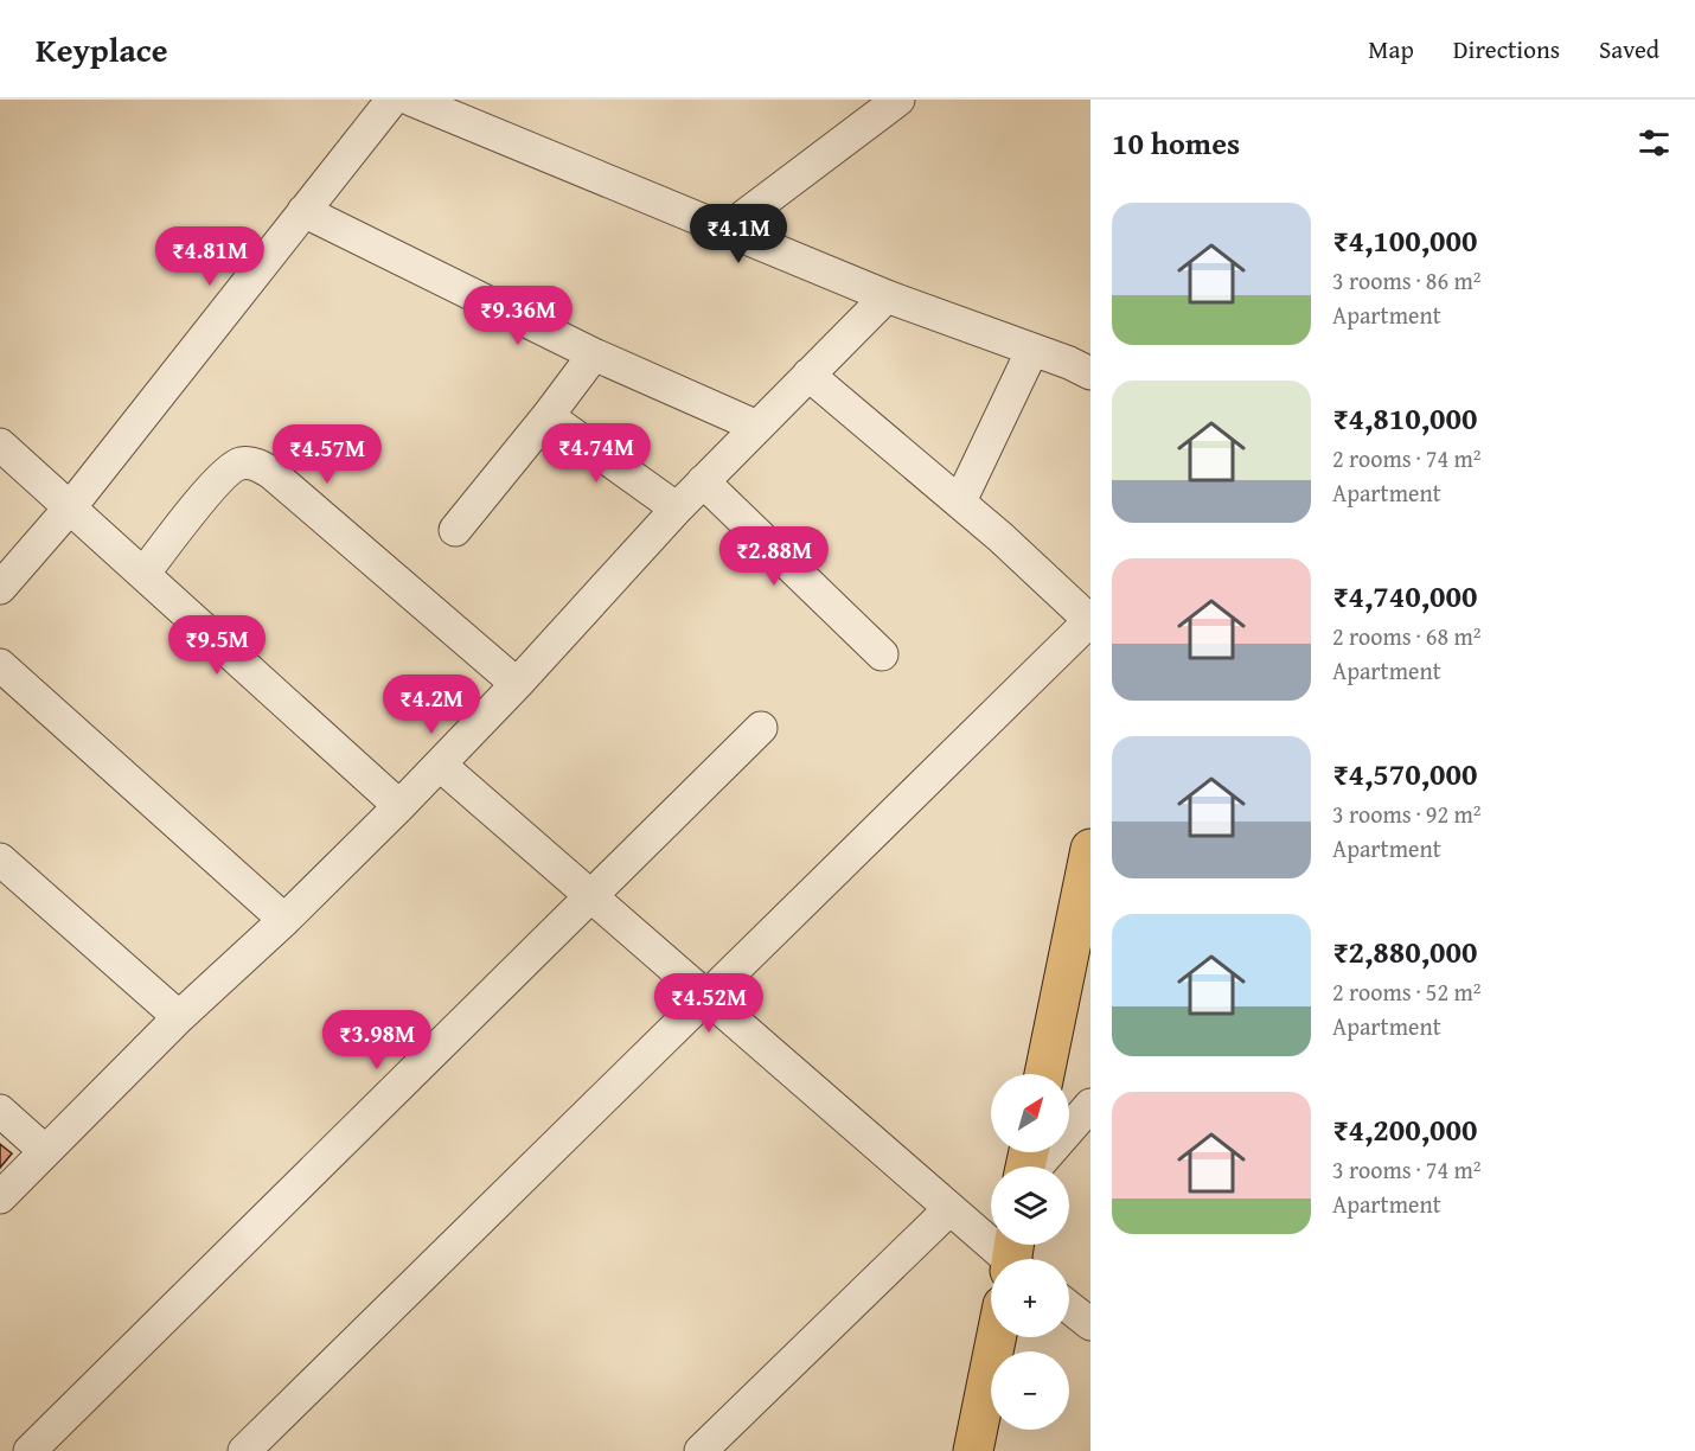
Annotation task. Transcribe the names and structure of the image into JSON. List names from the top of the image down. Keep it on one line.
{"north":"top right","page":{"header":"Keyplace","nav":["Map","Directions","Saved"],"heading":"10 homes","list":[{"name":"₹4,100,000","note":"3 rooms · 86 m² · Apartment"},{"name":"₹4,810,000","note":"2 rooms · 74 m² · Apartment"},{"name":"₹4,740,000","note":"2 rooms · 68 m² · Apartment"},{"name":"₹4,570,000","note":"3 rooms · 92 m² · Apartment"},{"name":"₹2,880,000","note":"2 rooms · 52 m² · Apartment"},{"name":"₹4,200,000","note":"3 rooms · 74 m² · Apartment"}],"price":["₹4.1M","₹4.81M","₹9.36M","₹4.74M","₹4.57M","₹2.88M","₹9.5M","₹4.2M","₹4.52M","₹3.98M"],"map_buttons":["+","−"]}}
